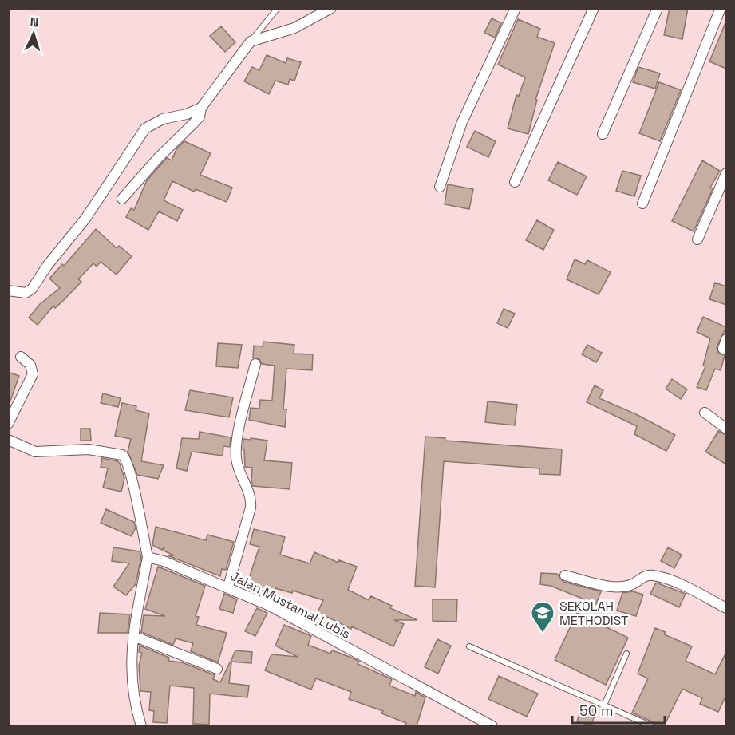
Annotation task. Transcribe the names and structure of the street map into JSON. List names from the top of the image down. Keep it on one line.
{"streets":{"street":["Jalan Mustamal Lubis"]},"places":{"school or university":["SEKOLAH METHODIST"]},"scale_bar":"50 m","north":"top"}
